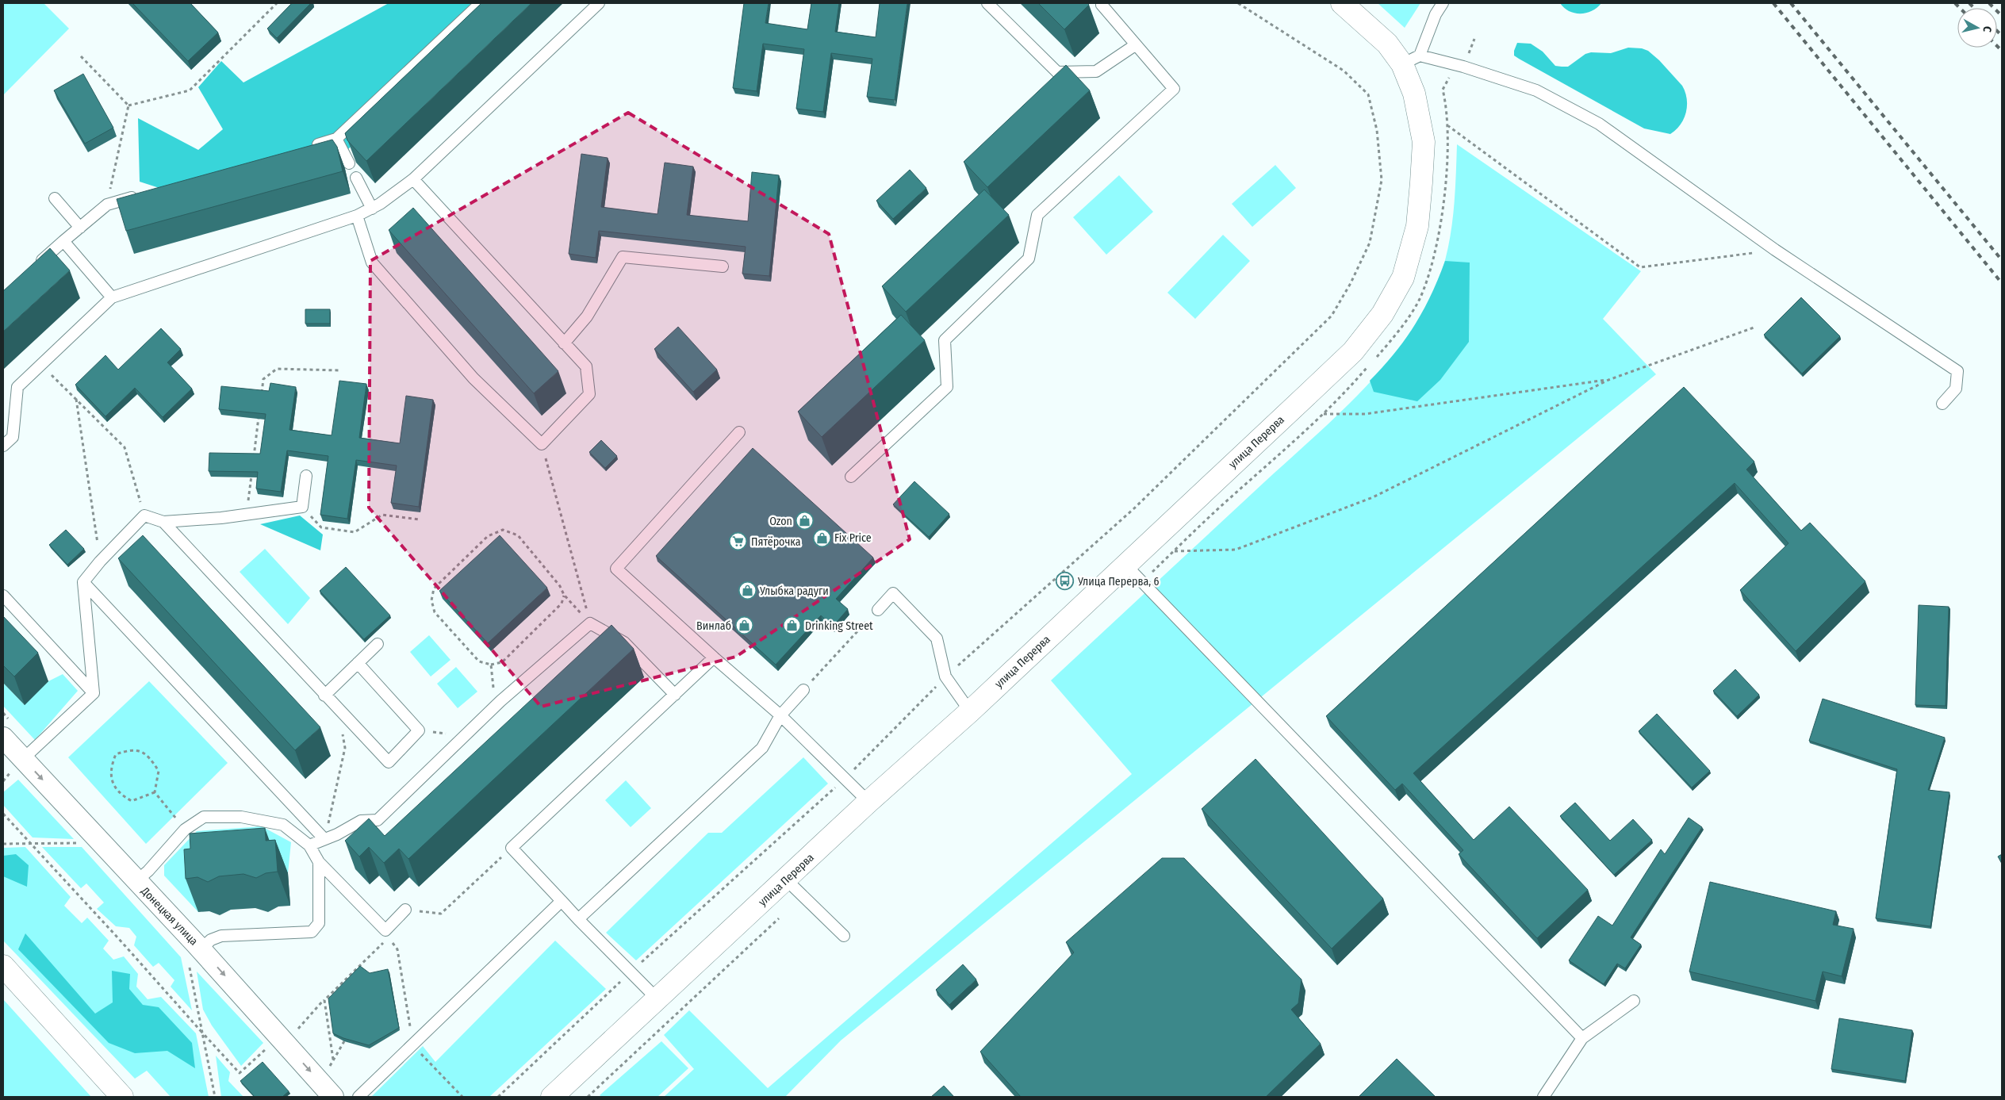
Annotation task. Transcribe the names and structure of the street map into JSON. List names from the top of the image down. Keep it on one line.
{"streets":{"street":["улица Перерва","Донецкая улица"]},"one_way":["Донецкая улица"],"places":{"shop":["Ozon","Fix Price","Улыбка радуги","Винлаб","Drinking Street"],"supermarket":["Пятёрочка"],"bus stop":["Улица Перерва, 6"]},"north":"right"}
